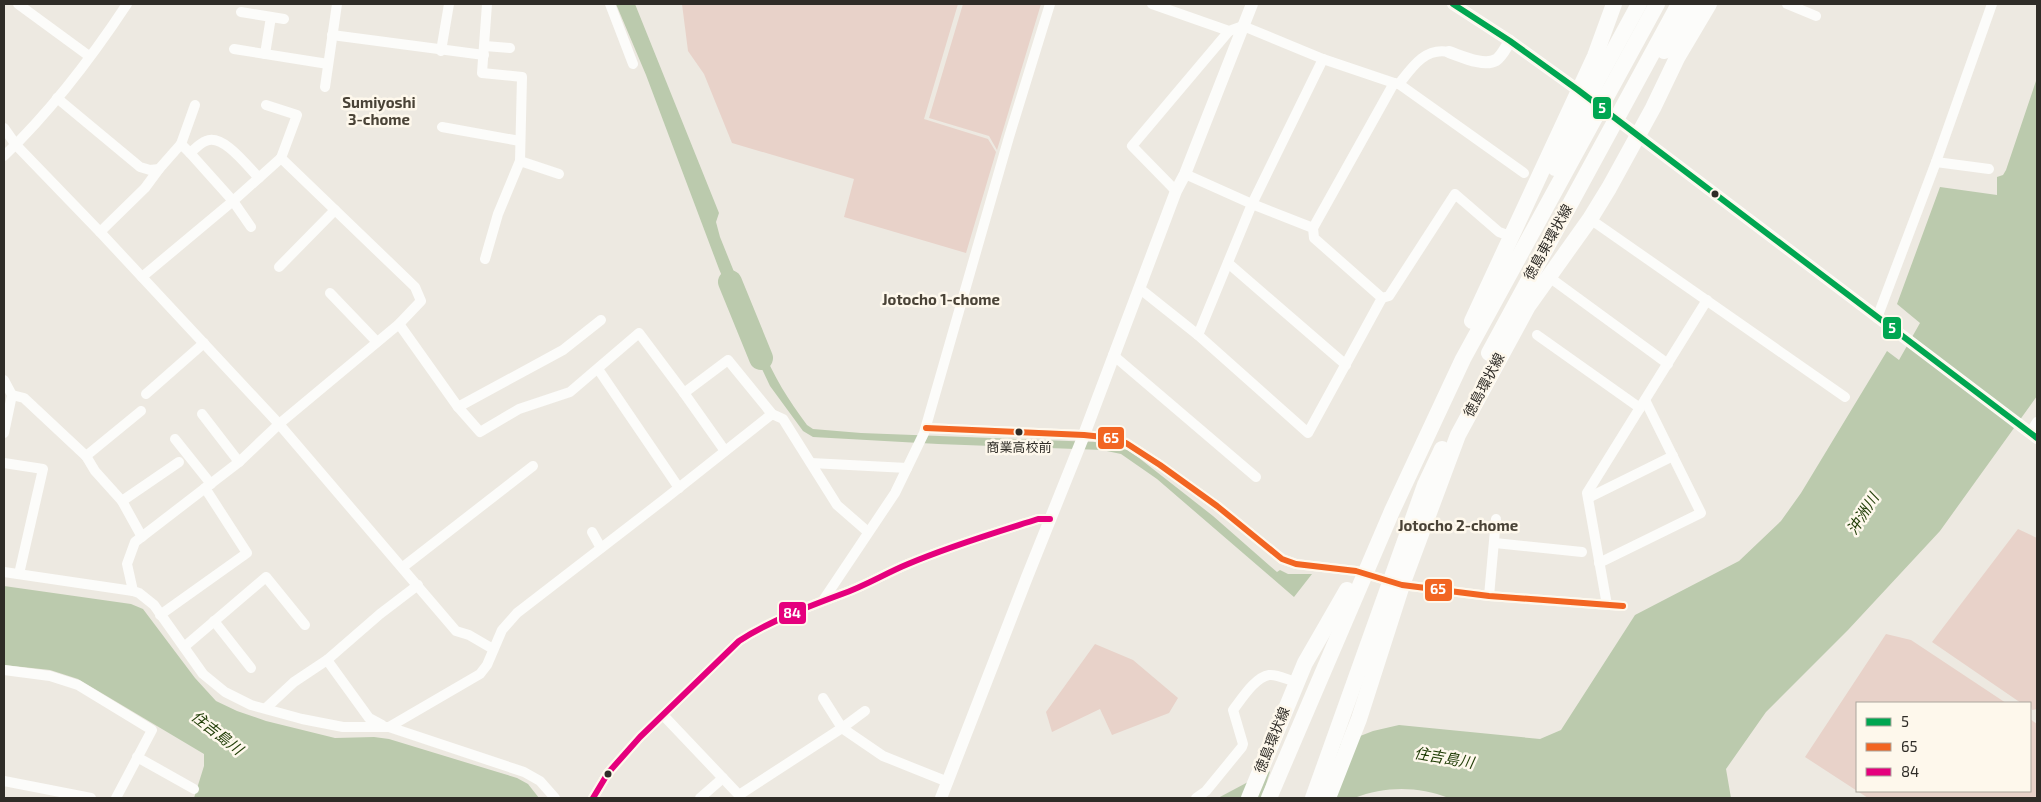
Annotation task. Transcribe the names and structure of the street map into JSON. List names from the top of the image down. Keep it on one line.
{"streets":{"main road":["徳島東環状線","徳島環状線"]},"districts":["Sumiyoshi 3-chome","Jotocho 1-chome","Jotocho 2-chome"],"water":["沖洲川","住吉島川"],"places":["商業高校前"],"lines":["transit line 5","transit line 65","transit line 84"],"legend":["5","65","84"]}
